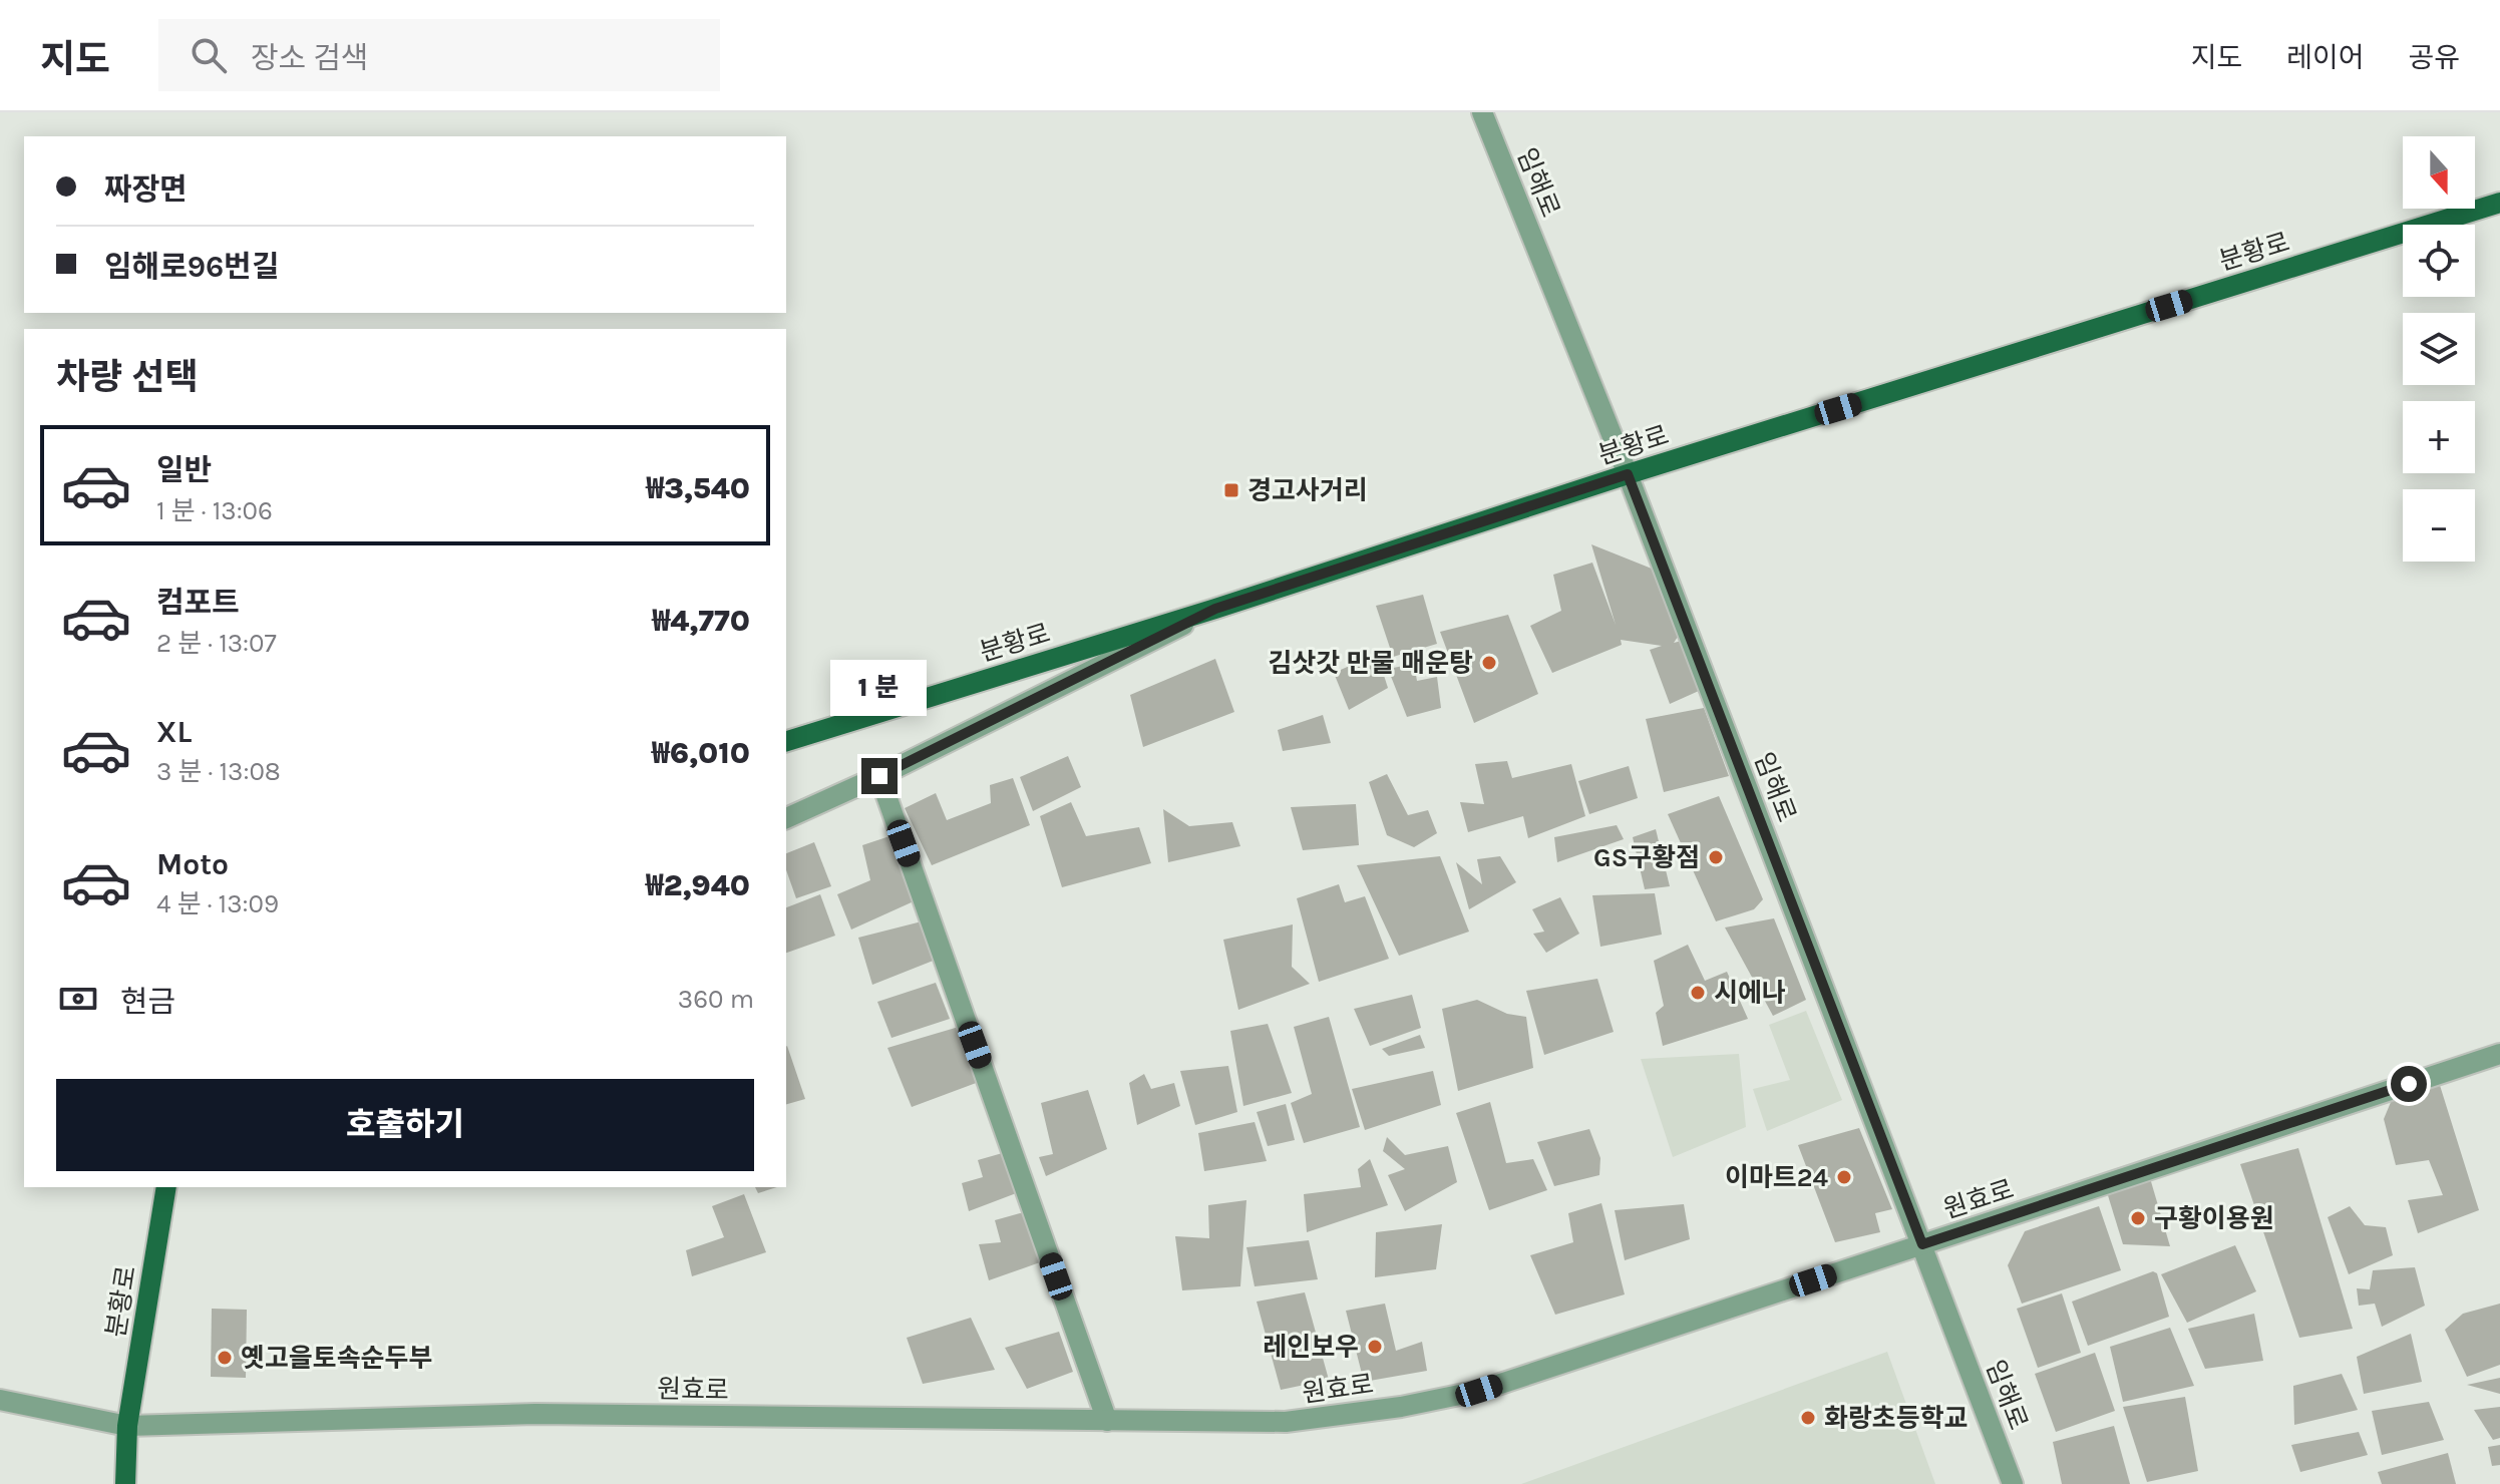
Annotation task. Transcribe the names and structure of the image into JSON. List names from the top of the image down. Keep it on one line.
{"streets":{"main road":["분황로"],"street":["임해로","원효로"]},"crossings":[["임해로","분황로"],["임해로","원효로"],["분황로","원효로"]],"places":{"transit":["경고사거리"],"other":["김삿갓 만물 매운탕","GS구황점","시에나","이마트24","구황이용원","레인보우","옛고을토속순두부","화랑초등학교"]},"north":"bottom","page":{"header":"지도","search":"장소 검색","nav":["지도","레이어","공유"],"map_buttons":["+","−"],"banner":["짜장면","임해로96번길"],"heading":"차량 선택","list":[{"name":"일반","note":"1 분 · 13:06","value":"₩3,540"},{"name":"컴포트","note":"2 분 · 13:07","value":"₩4,770"},{"name":"XL","note":"3 분 · 13:08","value":"₩6,010"},{"name":"Moto","note":"4 분 · 13:09","value":"₩2,940"}],"bubble":"1 분","pay":["현금","360 m"],"buttons":"호출하기"}}
